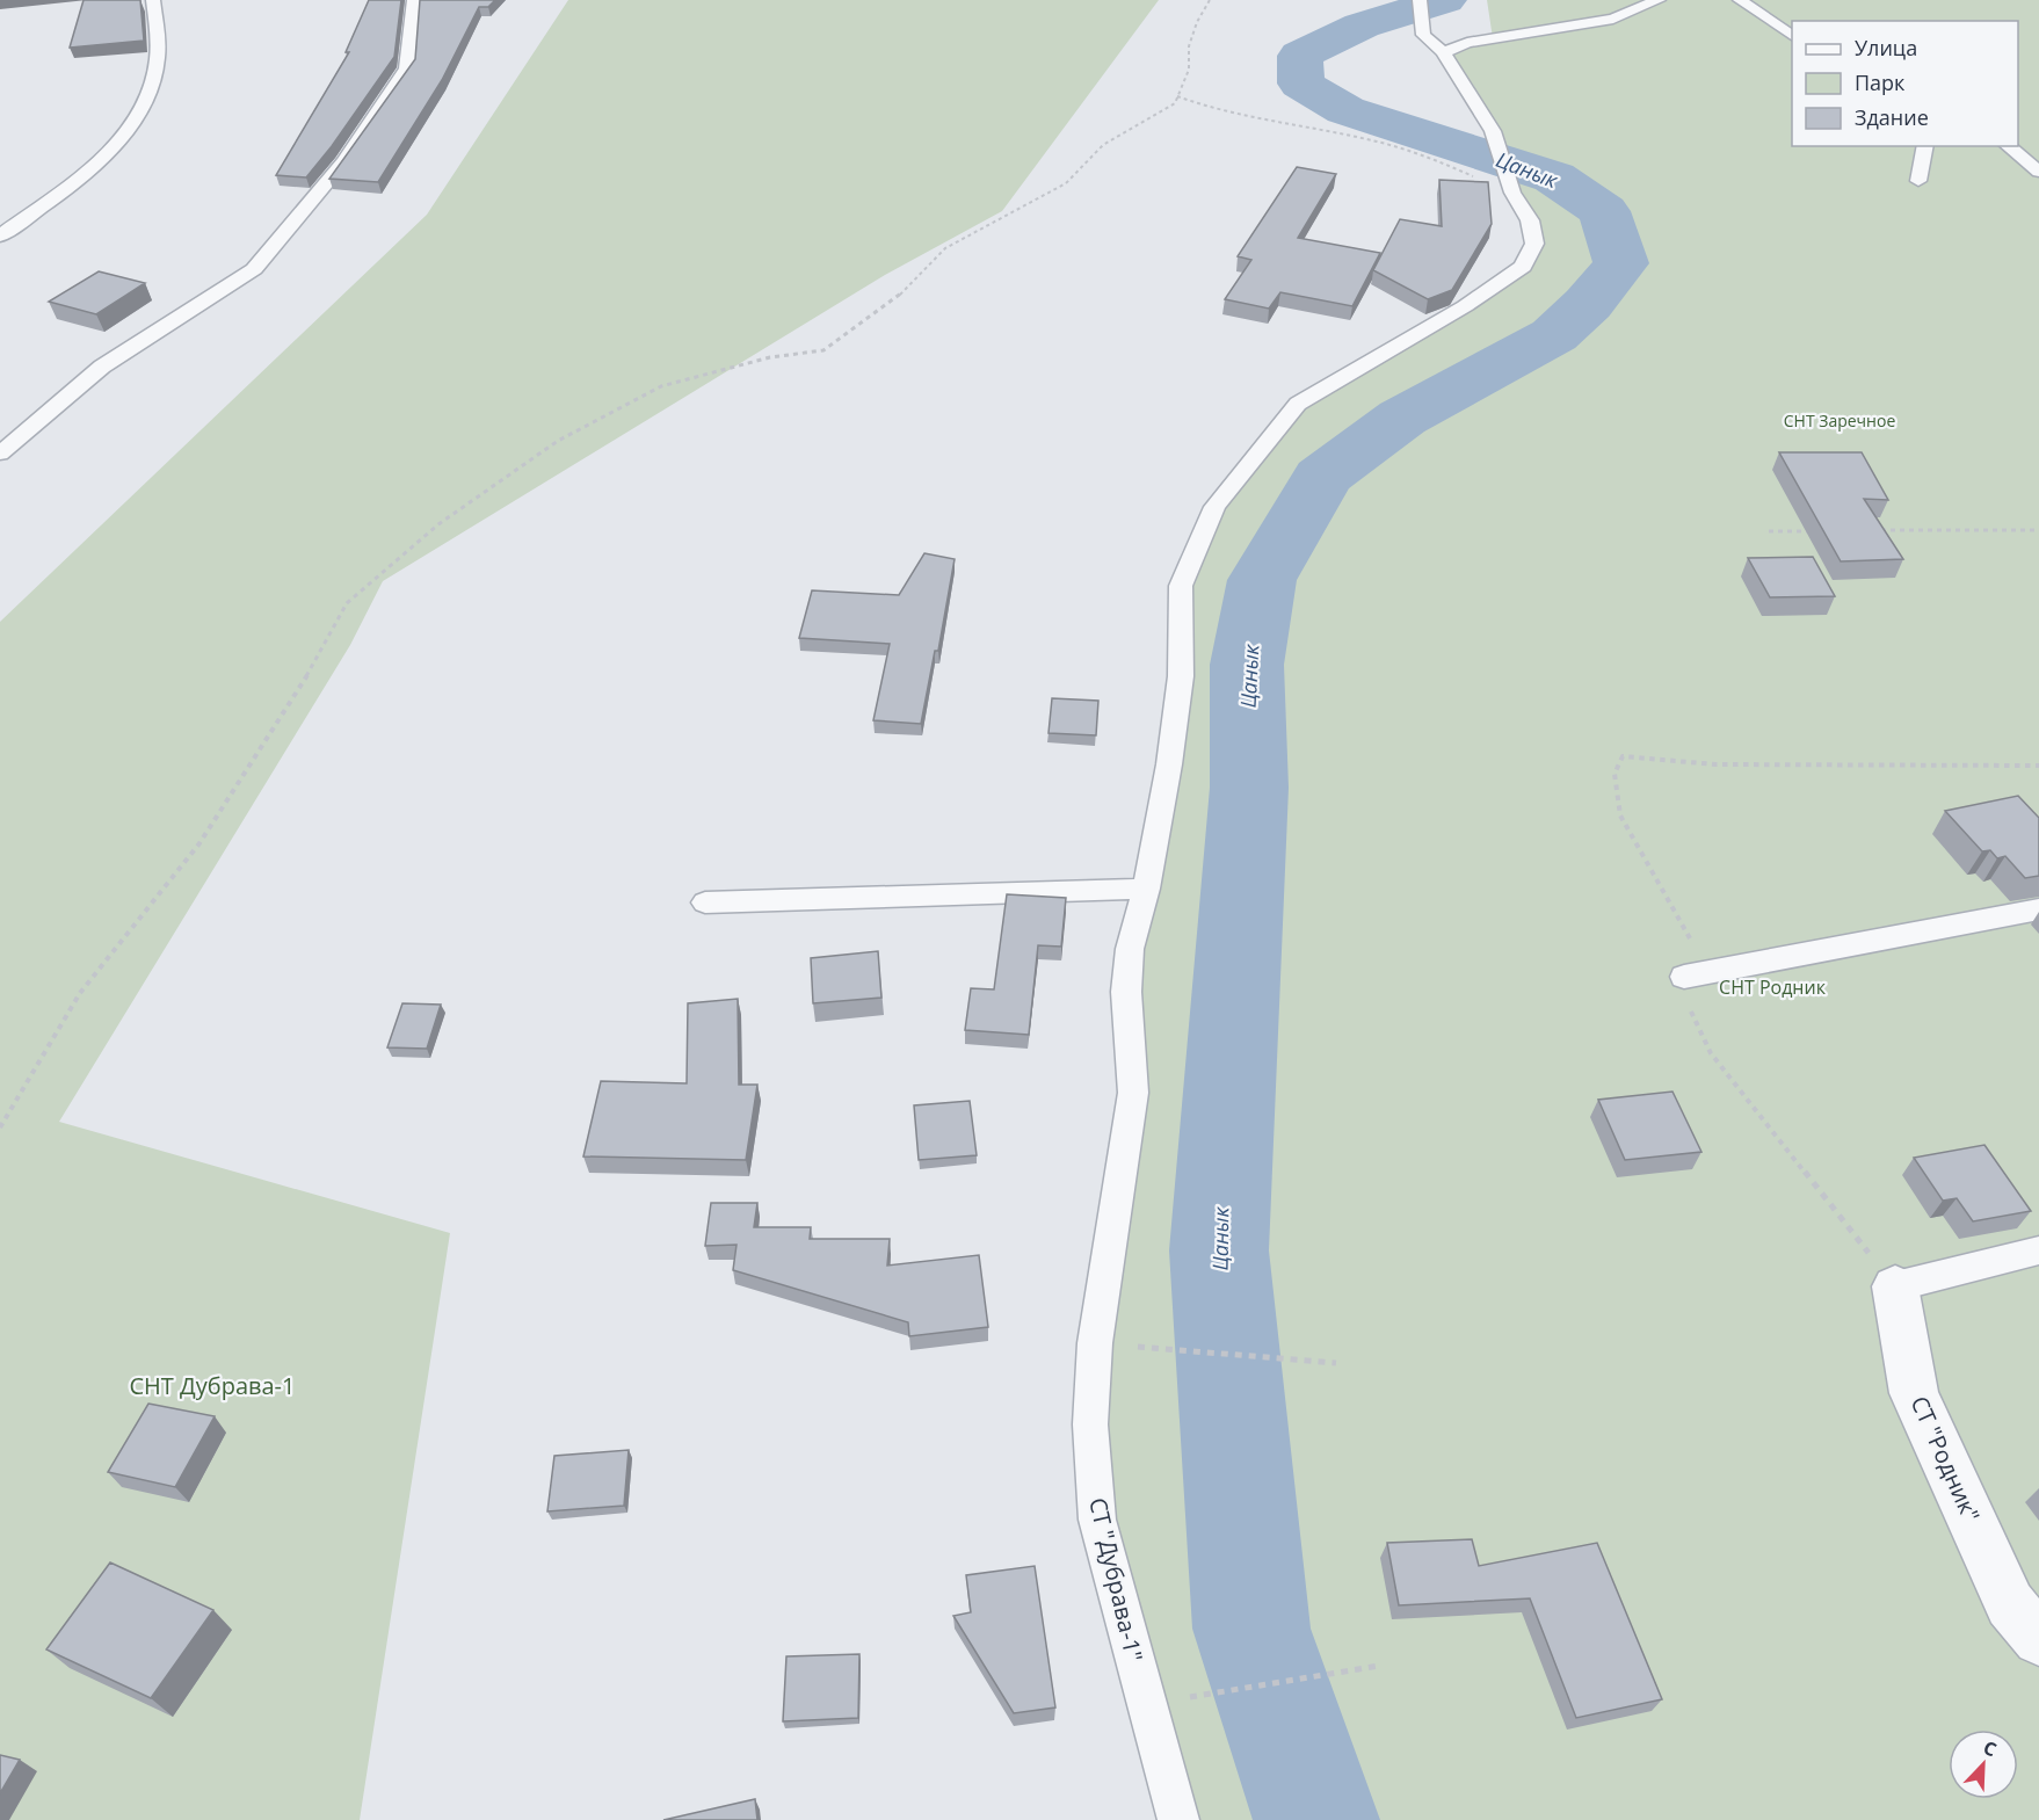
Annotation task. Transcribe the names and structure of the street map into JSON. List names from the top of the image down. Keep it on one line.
{"streets":{"street":["СТ \"Родник\""],"lane":["СТ \"Дубрава-1\""]},"water":["Цанык"],"parks":["СНТ Заречное","СНТ Родник","СНТ Дубрава-1"],"legend":["Улица","Парк","Здание"],"north":"top right"}
